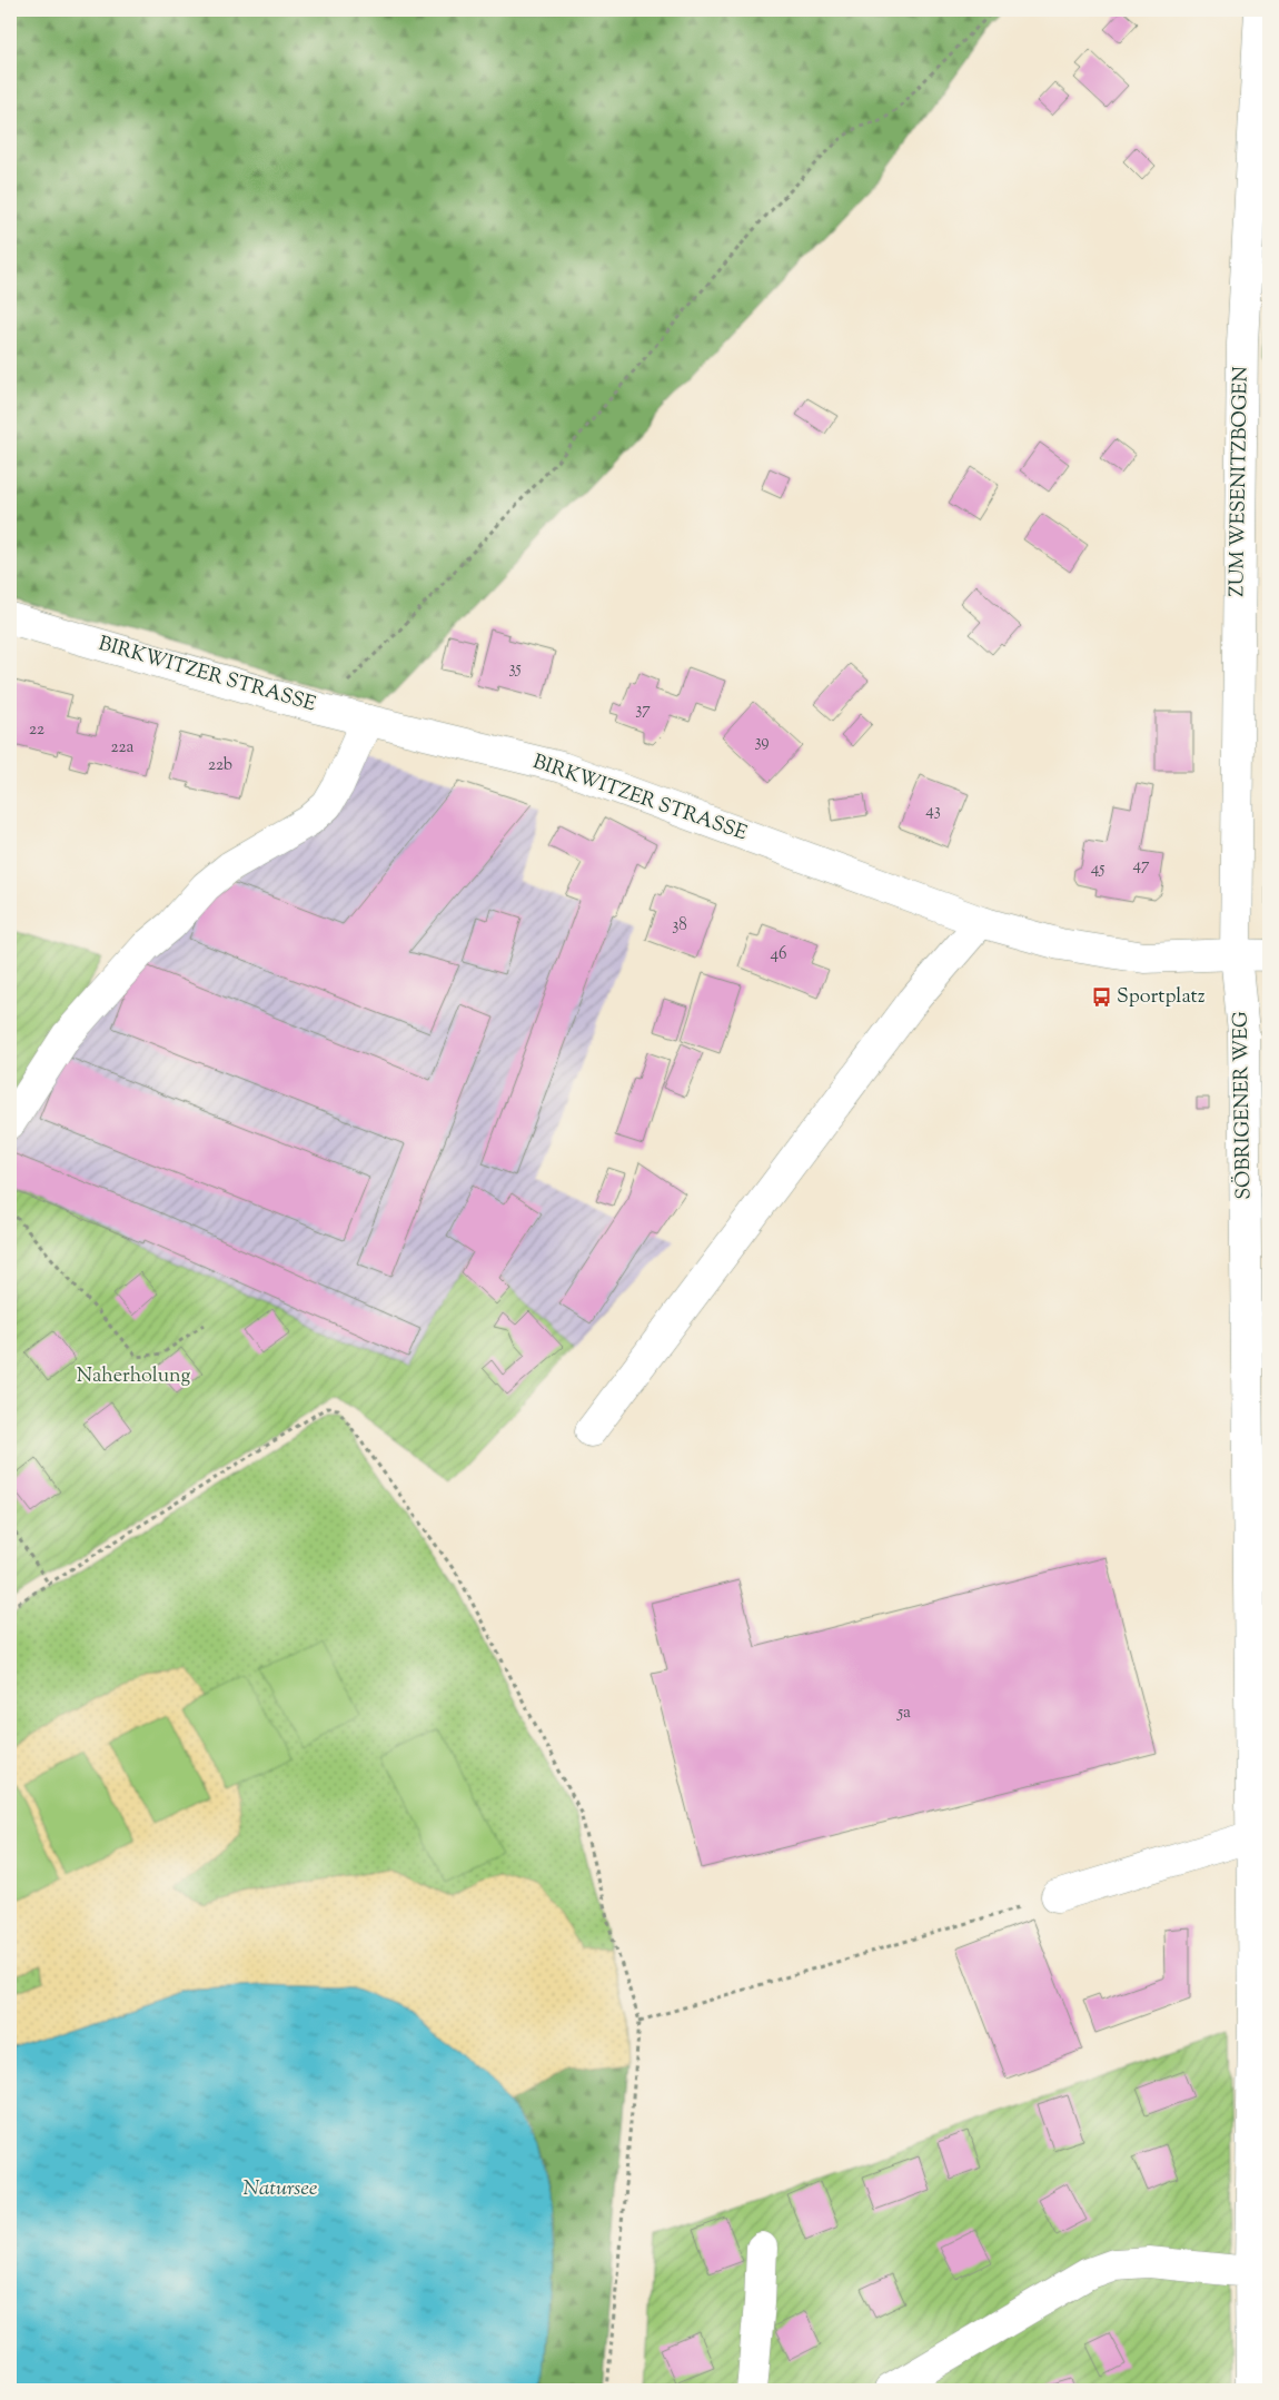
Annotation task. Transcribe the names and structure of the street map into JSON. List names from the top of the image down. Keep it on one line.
{"streets":{"street":["ZUM WESENITZBOGEN","BIRKWITZER STRASSE","SÖBRIGENER WEG"]},"crossings":[["ZUM WESENITZBOGEN","BIRKWITZER STRASSE"],["ZUM WESENITZBOGEN","SÖBRIGENER WEG"],["BIRKWITZER STRASSE","SÖBRIGENER WEG"]],"water":["Natursee"],"parks":["Naherholung"],"places":{"bus stop":["Sportplatz"]},"house_numbers":["35","37","22","39","22a","22b","43","47","45","38","46","5a"]}
